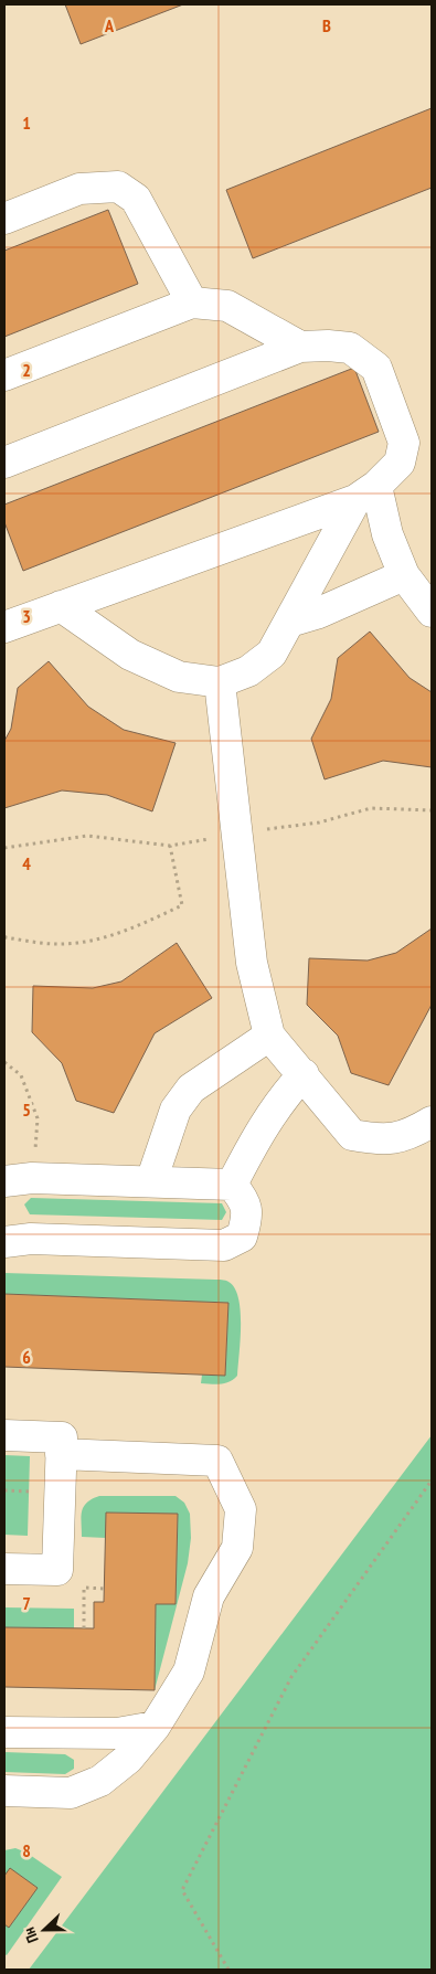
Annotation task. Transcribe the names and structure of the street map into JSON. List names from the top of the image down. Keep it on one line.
{"north":"left","grid":{"columns":["A","B"],"rows":["1","2","3","4","5","6","7","8"]}}
